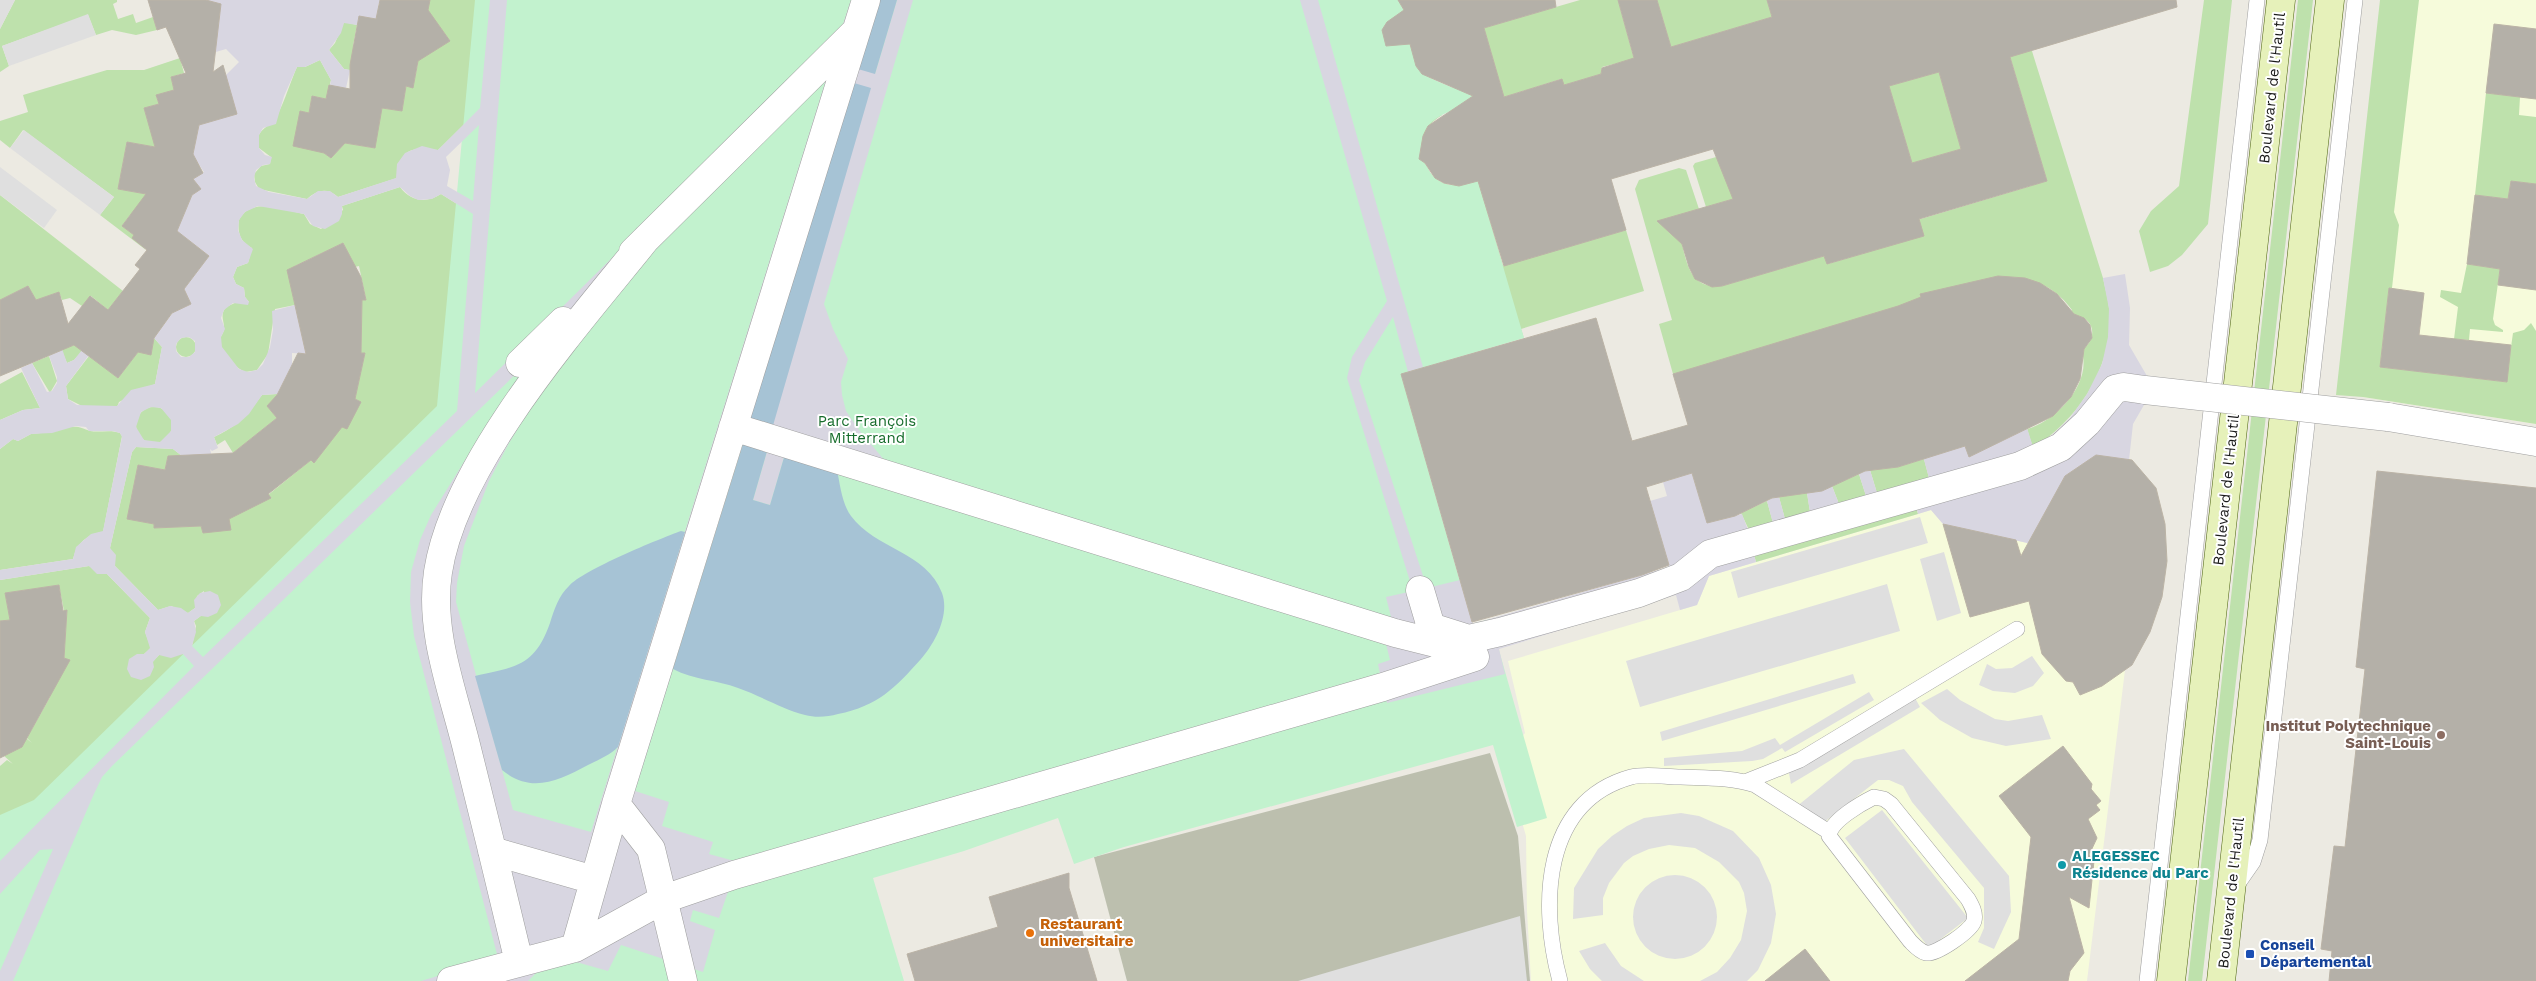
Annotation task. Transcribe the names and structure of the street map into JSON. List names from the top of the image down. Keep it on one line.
{"streets":{"main road":["Boulevard de l'Hautil"]},"parks":["Parc François Mitterrand"],"places":{"other":["Institut Polytechnique Saint-Louis","ALEGESSEC Résidence du Parc","Restaurant universitaire"],"transit":["Conseil Départemental"]}}
